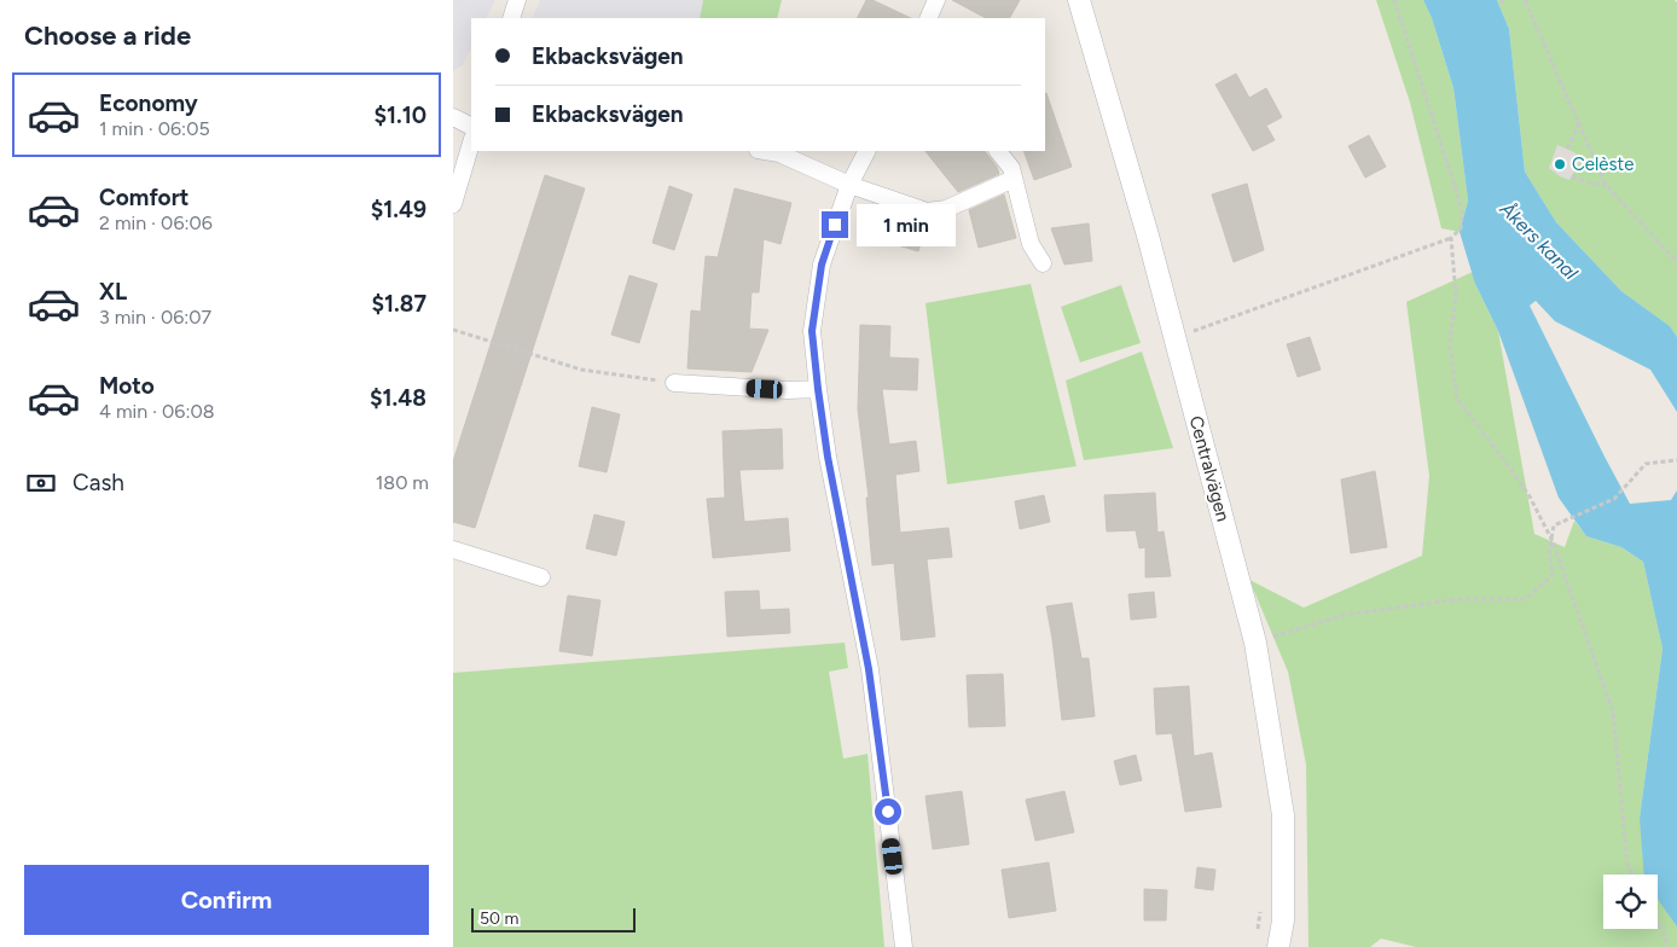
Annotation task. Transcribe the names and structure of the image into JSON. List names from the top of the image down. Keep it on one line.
{"streets":{"street":["Centralvägen"]},"water":["Åkers kanal"],"places":["Celèste"],"scale_bar":"50 m","page":{"heading":"Choose a ride","banner":["Ekbacksvägen","Ekbacksvägen"],"list":[{"name":"Economy","note":"1 min · 06:05","value":"$1.10"},{"name":"Comfort","note":"2 min · 06:06","value":"$1.49"},{"name":"XL","note":"3 min · 06:07","value":"$1.87"},{"name":"Moto","note":"4 min · 06:08","value":"$1.48"}],"bubble":"1 min","pay":["Cash","180 m"],"buttons":"Confirm","scale":"50 m"}}
